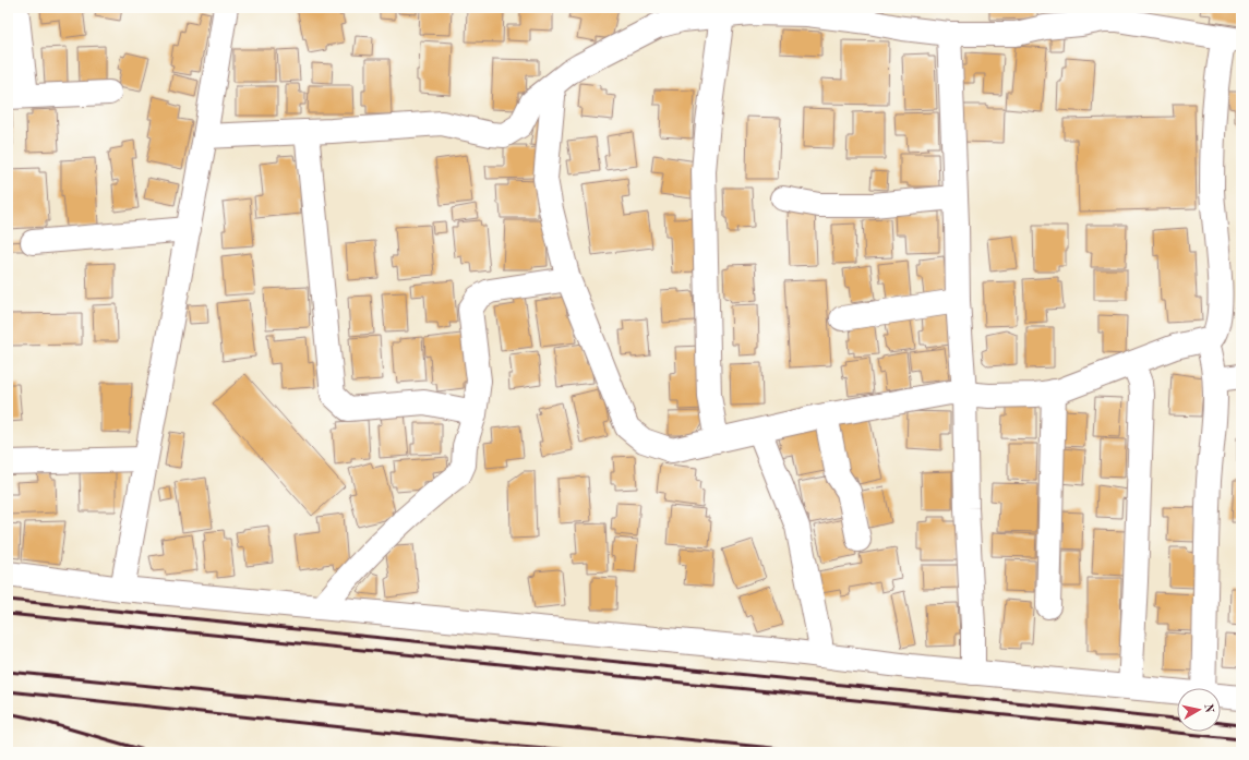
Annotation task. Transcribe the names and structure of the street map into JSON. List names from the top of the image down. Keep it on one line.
{"north":"right"}
